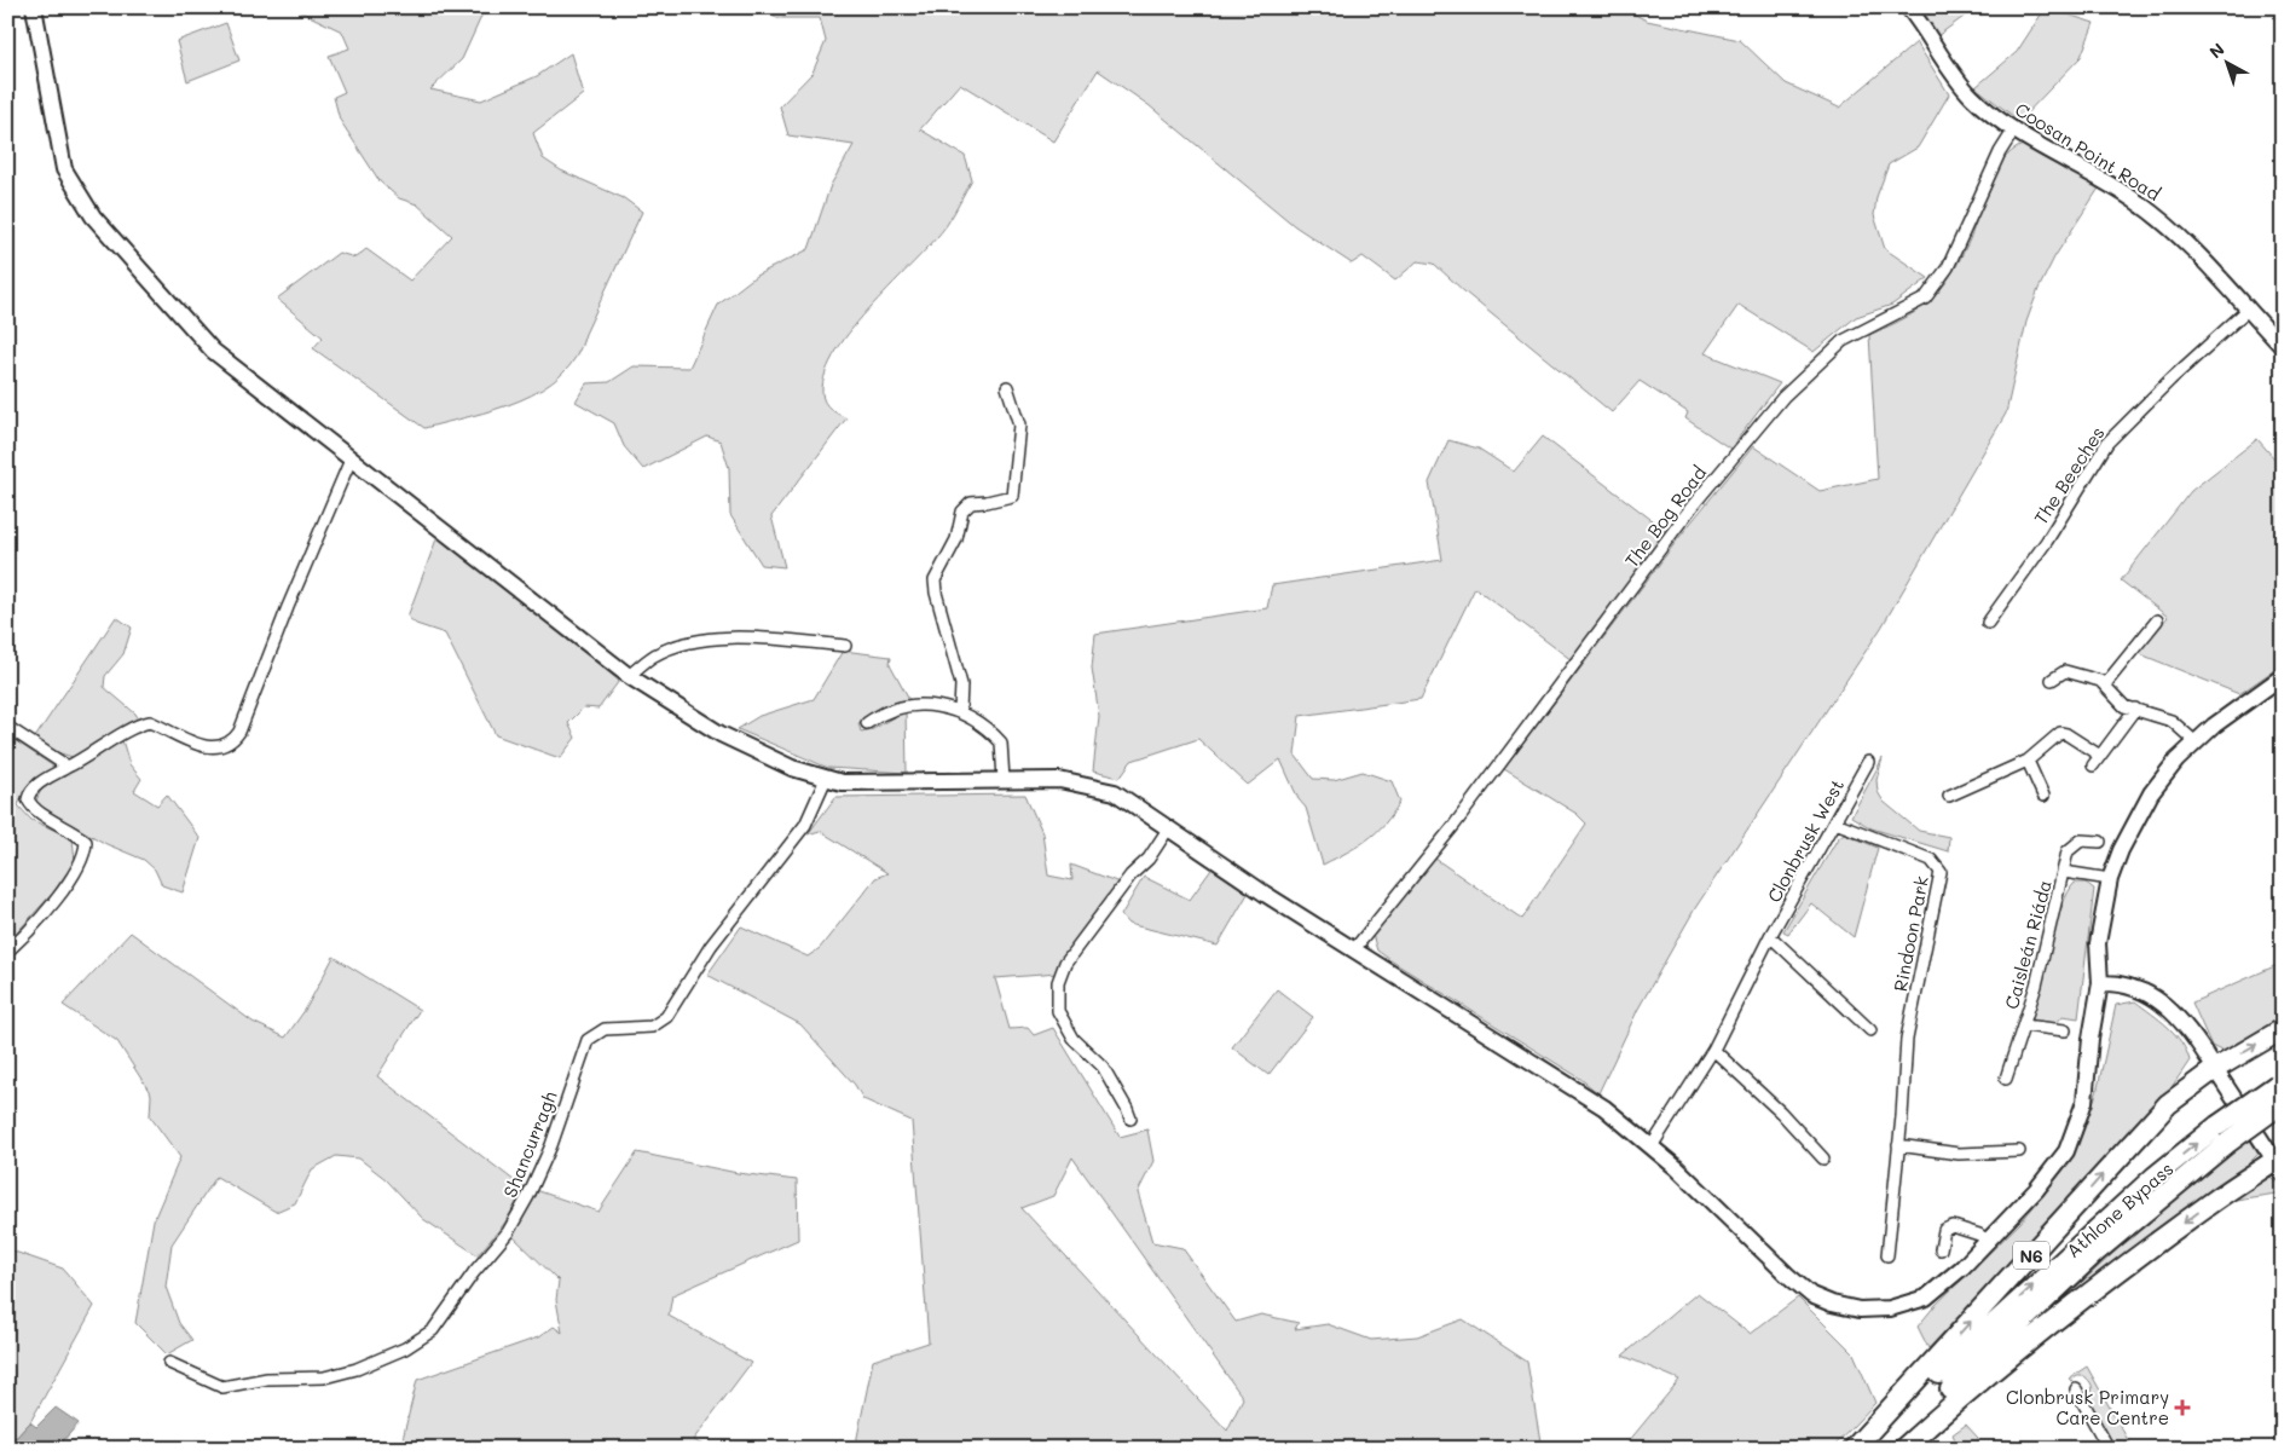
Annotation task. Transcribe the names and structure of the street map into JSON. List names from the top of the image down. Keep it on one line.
{"streets":{"highway":["Athlone Bypass","N6"],"street":["Coosan Point Road","The Beeches","The Bog Road","Clonbrusk West","Rindoon Park","Caisleán Riáda","Shancurragh"]},"crossings":[["Coosan Point Road","The Beeches"],["Coosan Point Road","The Bog Road"],["Clonbrusk West","Rindoon Park"]],"places":{"health":["Clonbrusk Primary Care Centre"]},"north":"top left"}
